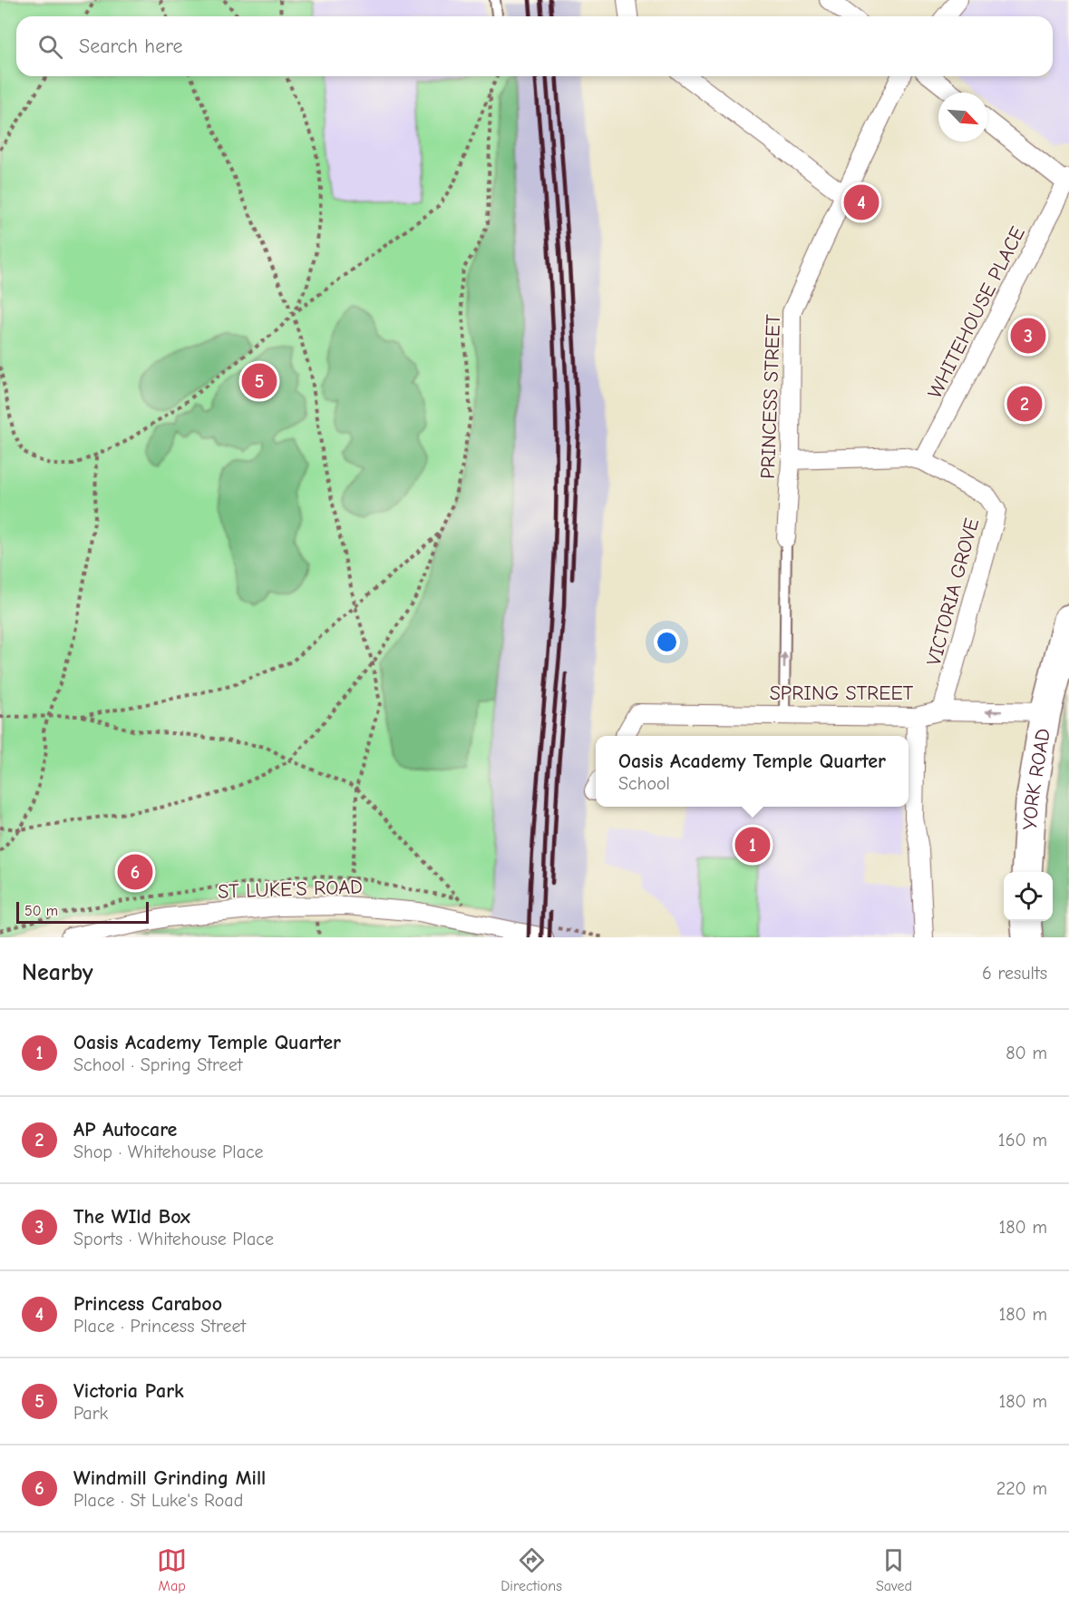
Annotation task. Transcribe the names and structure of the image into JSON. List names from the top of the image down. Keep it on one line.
{"streets":{"highway":["YORK ROAD"],"street":["WHITEHOUSE PLACE","PRINCESS STREET","VICTORIA GROVE","SPRING STREET","ST LUKE'S ROAD"]},"crossings":[["WHITEHOUSE PLACE","VICTORIA GROVE"],["PRINCESS STREET","VICTORIA GROVE"],["PRINCESS STREET","SPRING STREET"],["VICTORIA GROVE","SPRING STREET"],["SPRING STREET","YORK ROAD"]],"scale_bar":"50 m","north":"bottom right","page":{"search":"Search here","pins":["4","3","5","2","1","6"],"popup":["Oasis Academy Temple Quarter","School"],"scale":"50 m","heading":["Nearby","6 results"],"list":[{"mark":"1","name":"Oasis Academy Temple Quarter","note":"School · Spring Street","value":"80 m"},{"mark":"2","name":"AP Autocare","note":"Shop · Whitehouse Place","value":"160 m"},{"mark":"3","name":"The WIld Box","note":"Sports · Whitehouse Place","value":"180 m"},{"mark":"4","name":"Princess Caraboo","note":"Place · Princess Street","value":"180 m"},{"mark":"5","name":"Victoria Park","note":"Park","value":"180 m"},{"mark":"6","name":"Windmill Grinding Mill","note":"Place · St Luke's Road","value":"220 m"}],"nav":["Map","Directions","Saved"]}}
